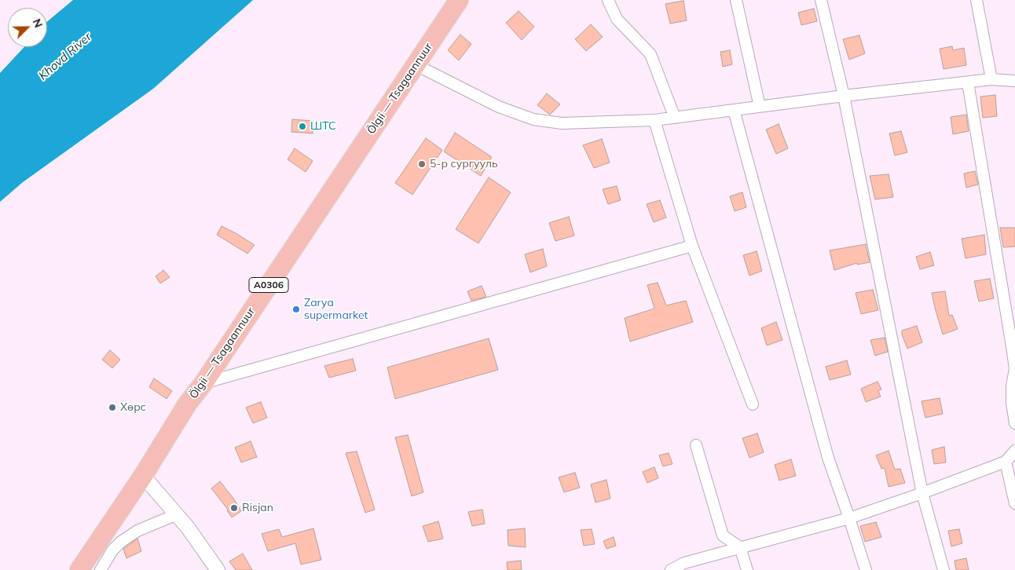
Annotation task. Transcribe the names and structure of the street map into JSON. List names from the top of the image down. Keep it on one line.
{"streets":{"highway":["Ölgii — Tsagaannuur","A0306"]},"water":["Khovd River"],"places":["ШТС","5-р сургууль","Zarya supermarket","Хөрс","Risjan"],"north":"top right"}
